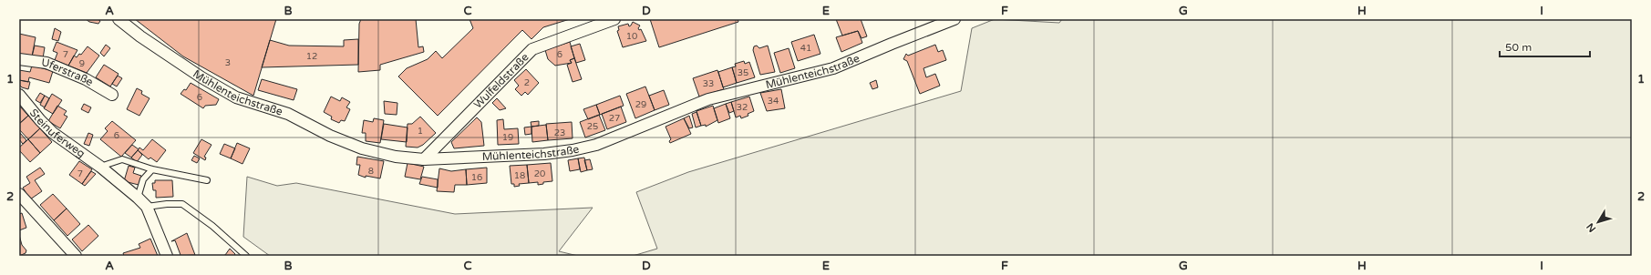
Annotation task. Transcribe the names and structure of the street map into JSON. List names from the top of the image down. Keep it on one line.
{"streets":{"street":["Mühlenteichstraße","Uferstraße","Wulfeldstraße","Steinuferweg"]},"crossings":[["Mühlenteichstraße","Wulfeldstraße"]],"house_numbers":["10","41","7","6","12","3","9","35","2","33","6","34","29","32","27","25","1","23","6","19","8","7","20","18","16"],"scale_bar":"50 m","north":"bottom left","grid":{"columns":["A","B","C","D","E","F","G","H","I"],"rows":["1","2"]}}
